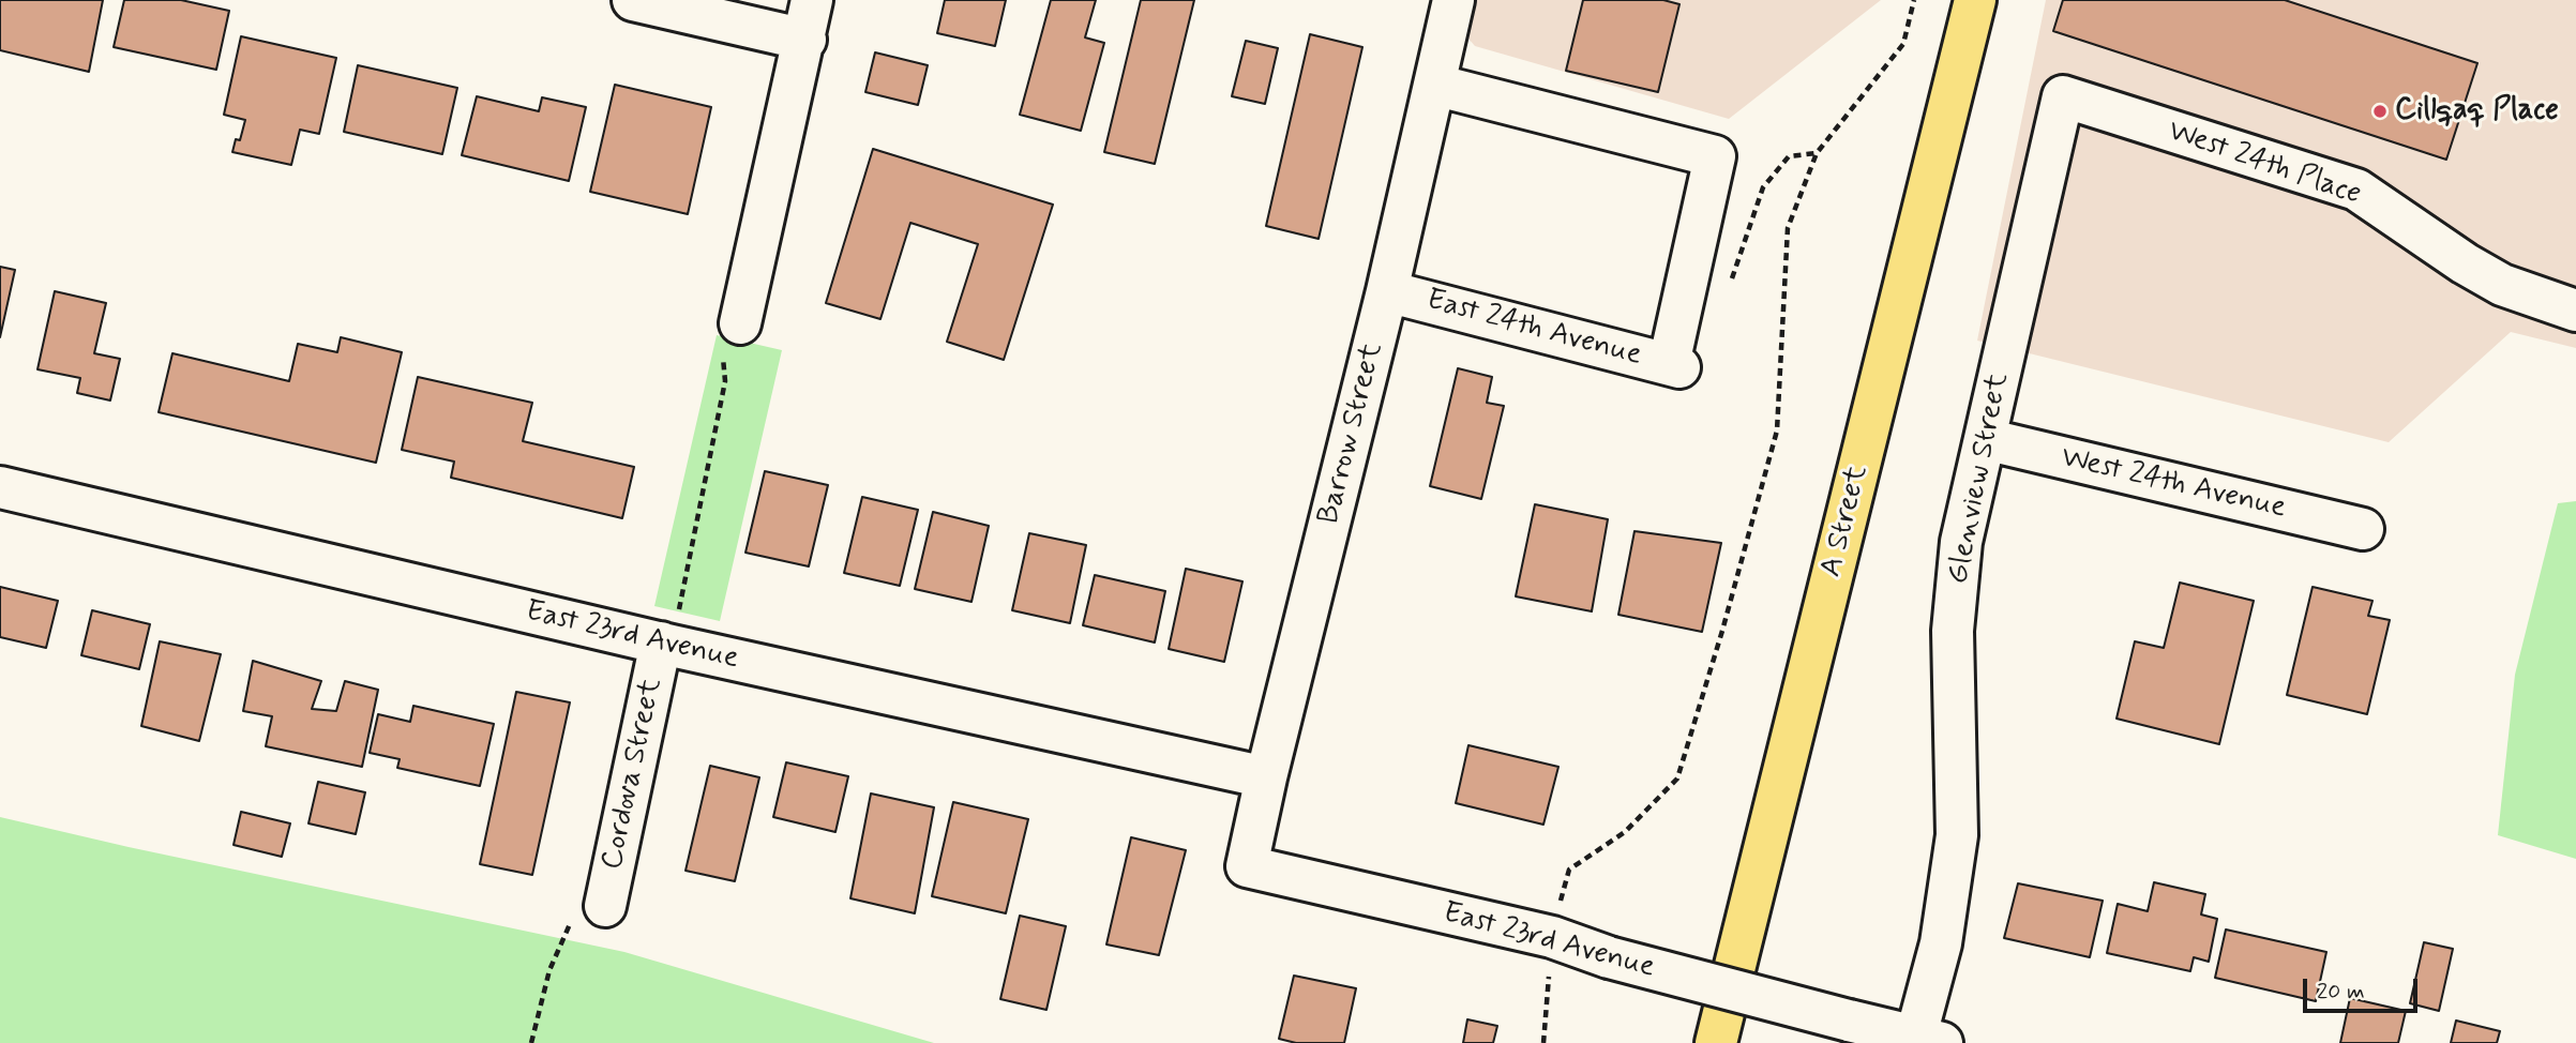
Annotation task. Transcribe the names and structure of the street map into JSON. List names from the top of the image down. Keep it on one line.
{"streets":{"main road":["A Street"],"street":["West 24th Place","East 24th Avenue","Barrow Street","Glenview Street","West 24th Avenue","East 23rd Avenue","Cordova Street"]},"crossings":[["West 24th Place","Glenview Street"],["East 24th Avenue","Barrow Street"],["Barrow Street","East 23rd Avenue"],["Glenview Street","West 24th Avenue"],["Glenview Street","East 23rd Avenue"],["East 23rd Avenue","Cordova Street"]],"places":["Cillqaq Place"],"scale_bar":"20 m"}
